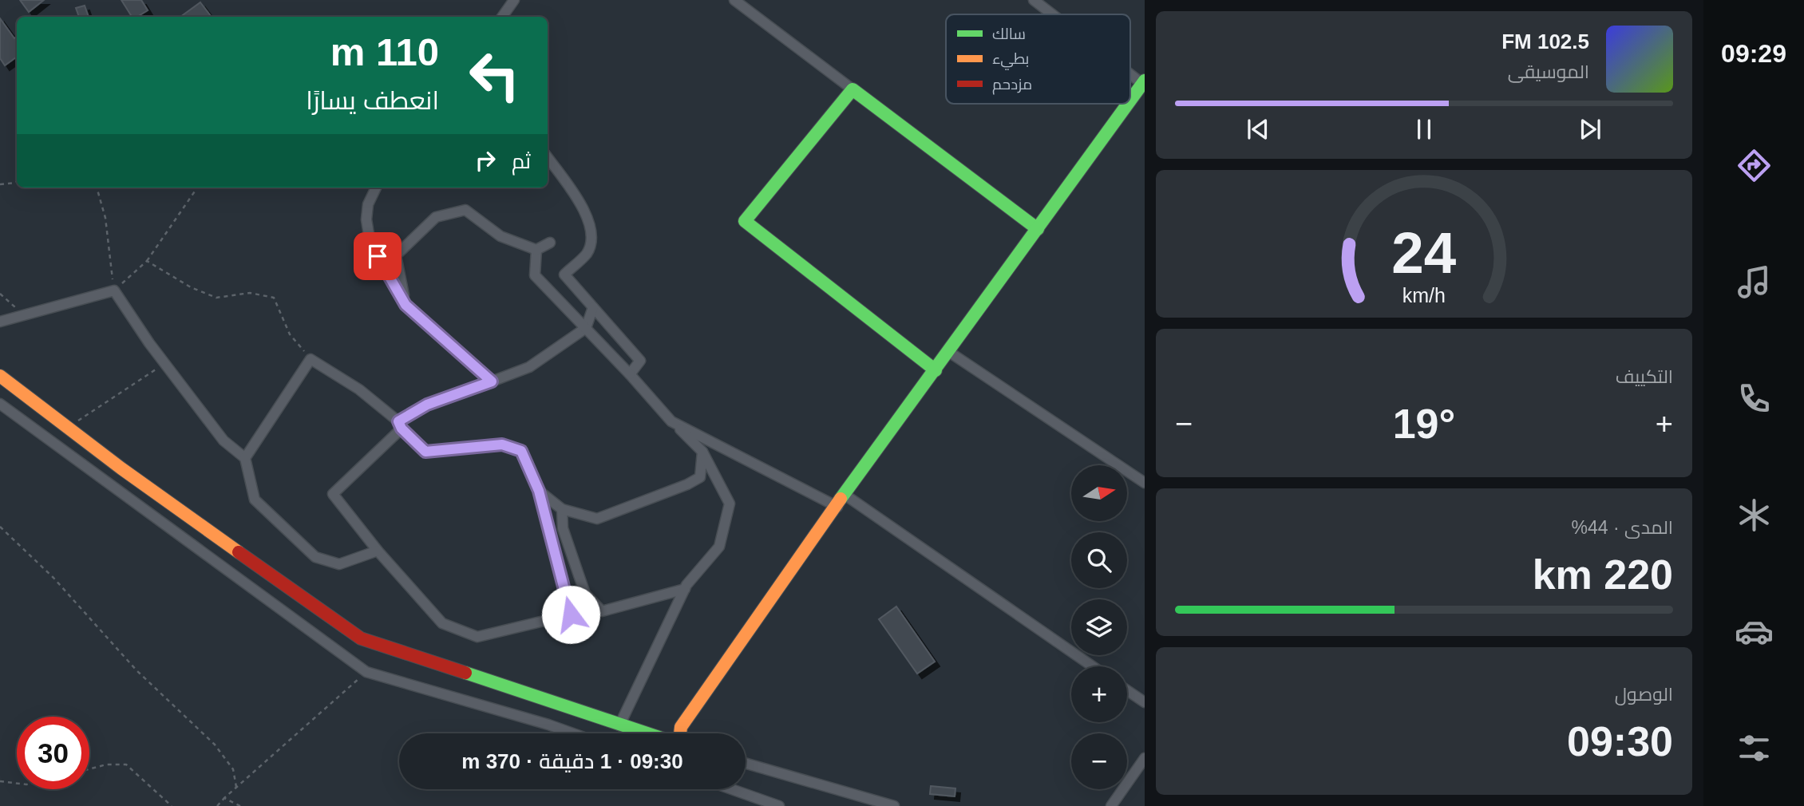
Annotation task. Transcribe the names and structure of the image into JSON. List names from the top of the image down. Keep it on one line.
{"legend":["سالك","بطيء","مزدحم"],"north":"right","page":{"tabs":"09:29","turn":["110 m","انعطف يسارًا"],"song":["102.5 FM","الموسيقى"],"then":"ثم","tile":["التكييف",["المدى · 44%","220 km"],["الوصول","09:30"]],"heat":["−","19°","+"],"map_buttons":["+","−"],"limit":"30","trip":"09:30 · 1 دقيقة · 370 m","gauge":["24","km/h"]}}
